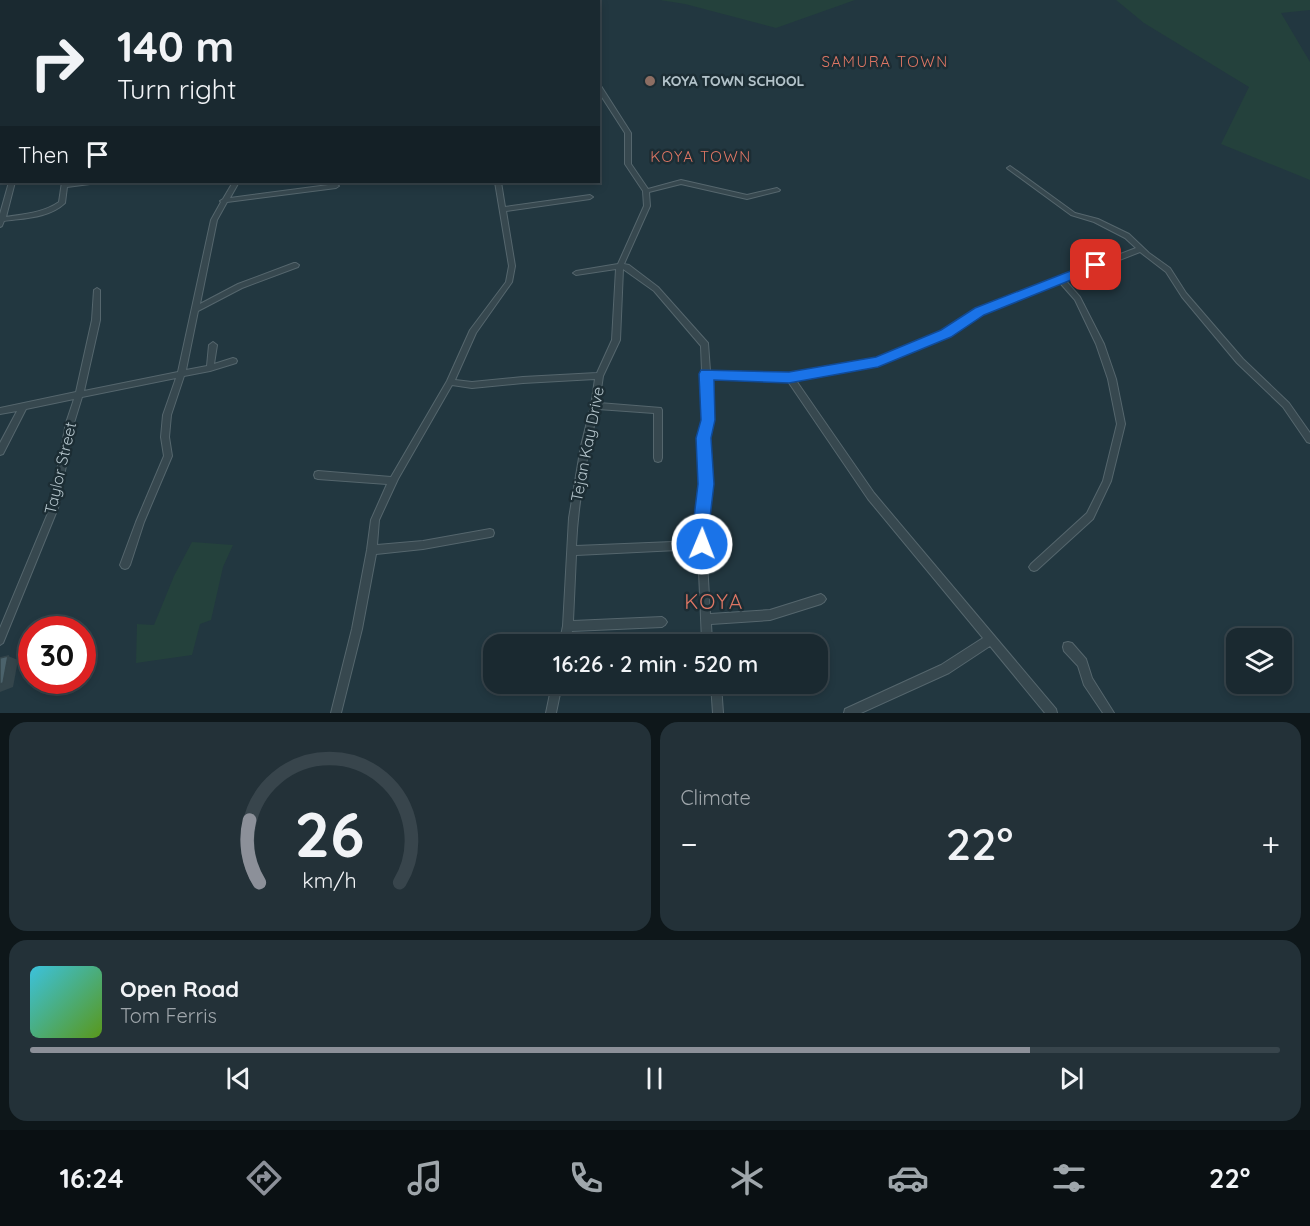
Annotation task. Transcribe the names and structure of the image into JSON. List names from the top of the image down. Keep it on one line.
{"streets":{"street":["Tejan Kay Drive","Taylor Street"]},"districts":["SAMURA TOWN","KOYA TOWN","KOYA"],"places":["KOYA TOWN SCHOOL"],"page":{"turn":["140 m","Turn right"],"then":"Then","limit":"30","trip":"16:26 · 2 min · 520 m","tile":"Climate","heat":["−","22°","+"],"song":["Open Road","Tom Ferris"],"tabs":["16:24","22°"],"gauge":["26","km/h"]}}
